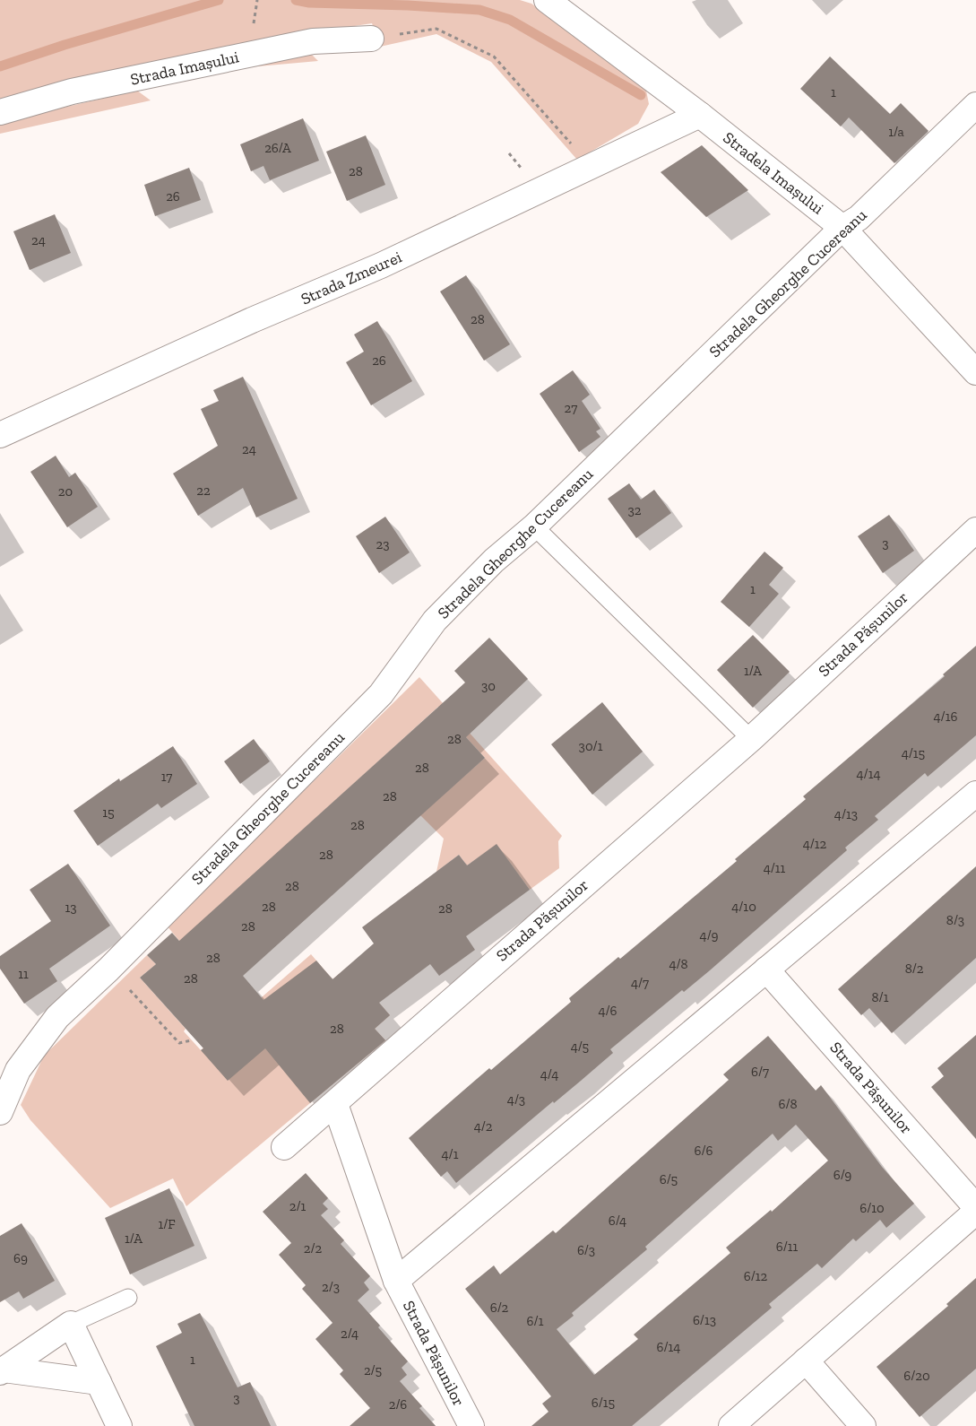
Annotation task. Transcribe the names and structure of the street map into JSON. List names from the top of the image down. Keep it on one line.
{"streets":{"street":["Strada Imașului","Stradela Imașului","Strada Zmeurei","Stradela Gheorghe Cucereanu","Strada Pășunilor"]},"crossings":[["Stradela Imașului","Strada Zmeurei"],["Stradela Imașului","Stradela Gheorghe Cucereanu"]],"house_numbers":["1","1/a","26/A","28","26","24","28","26","27","24","22","20","32","3","23","1","1/A","30","4/16","28","30/1","4/15","28","4/14","17","28","15","4/13","28","4/12","28","4/11","28","28","4/10","13","28","8/3","28","4/9","28","4/8","8/2","11","28","4/7","8/1","4/6","28","4/5","6/7","4/4","4/3","6/8","4/2","6/6","4/1","6/9","6/5","2/1","6/10","6/4","1/F","1/A","6/11","2/2","6/3","69","6/12","2/3","6/2","6/13","6/1","2/4","6/14","1","2/5","6/20","3","6/15","2/6"]}
